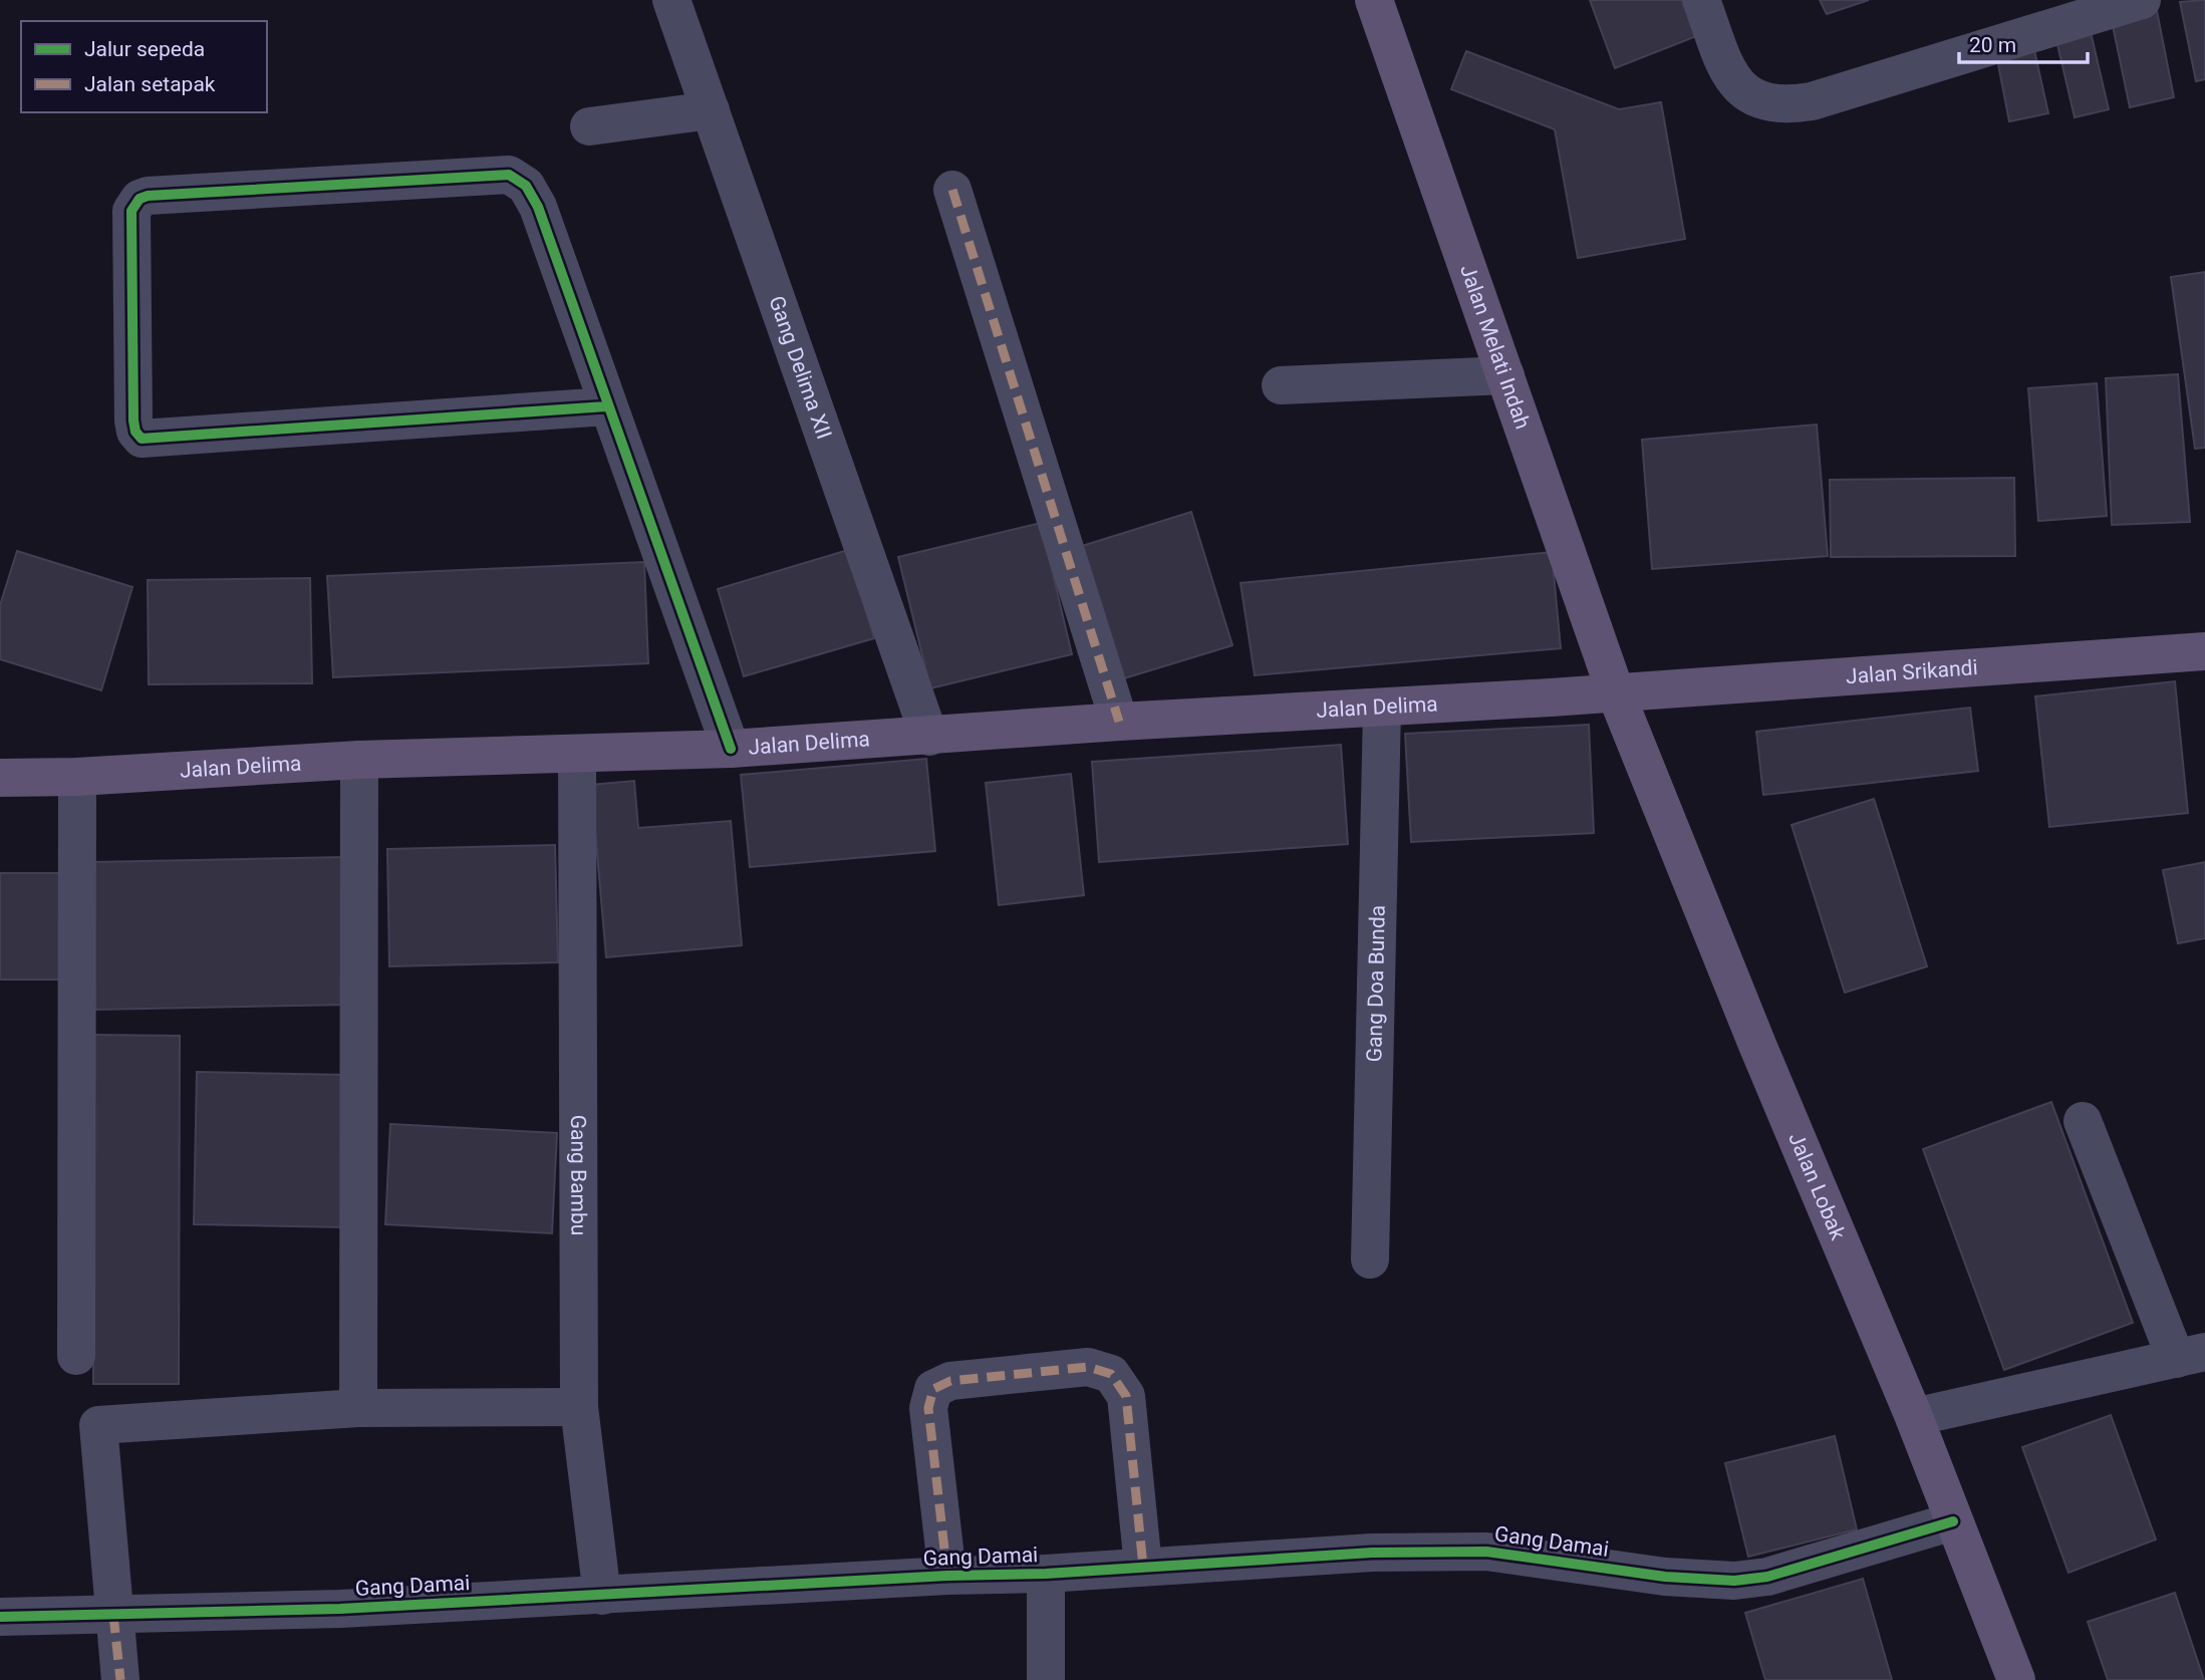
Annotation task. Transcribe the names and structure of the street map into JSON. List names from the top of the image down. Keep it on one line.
{"streets":{"main road":["Jalan Melati Indah","Jalan Srikandi","Jalan Delima","Jalan Lobak"],"street":["Gang Delima XII","Gang Doa Bunda","Gang Bambu","Gang Damai"]},"crossings":[["Jalan Melati Indah","Jalan Srikandi"],["Jalan Melati Indah","Jalan Delima"],["Jalan Melati Indah","Jalan Lobak"],["Gang Delima XII","Jalan Delima"],["Jalan Srikandi","Jalan Delima"],["Jalan Srikandi","Jalan Lobak"],["Jalan Delima","Gang Doa Bunda"],["Jalan Delima","Gang Bambu"],["Jalan Delima","Jalan Lobak"],["Gang Bambu","Gang Damai"],["Jalan Lobak","Gang Damai"]],"legend":["Jalur sepeda","Jalan setapak"],"scale_bar":"20 m"}
